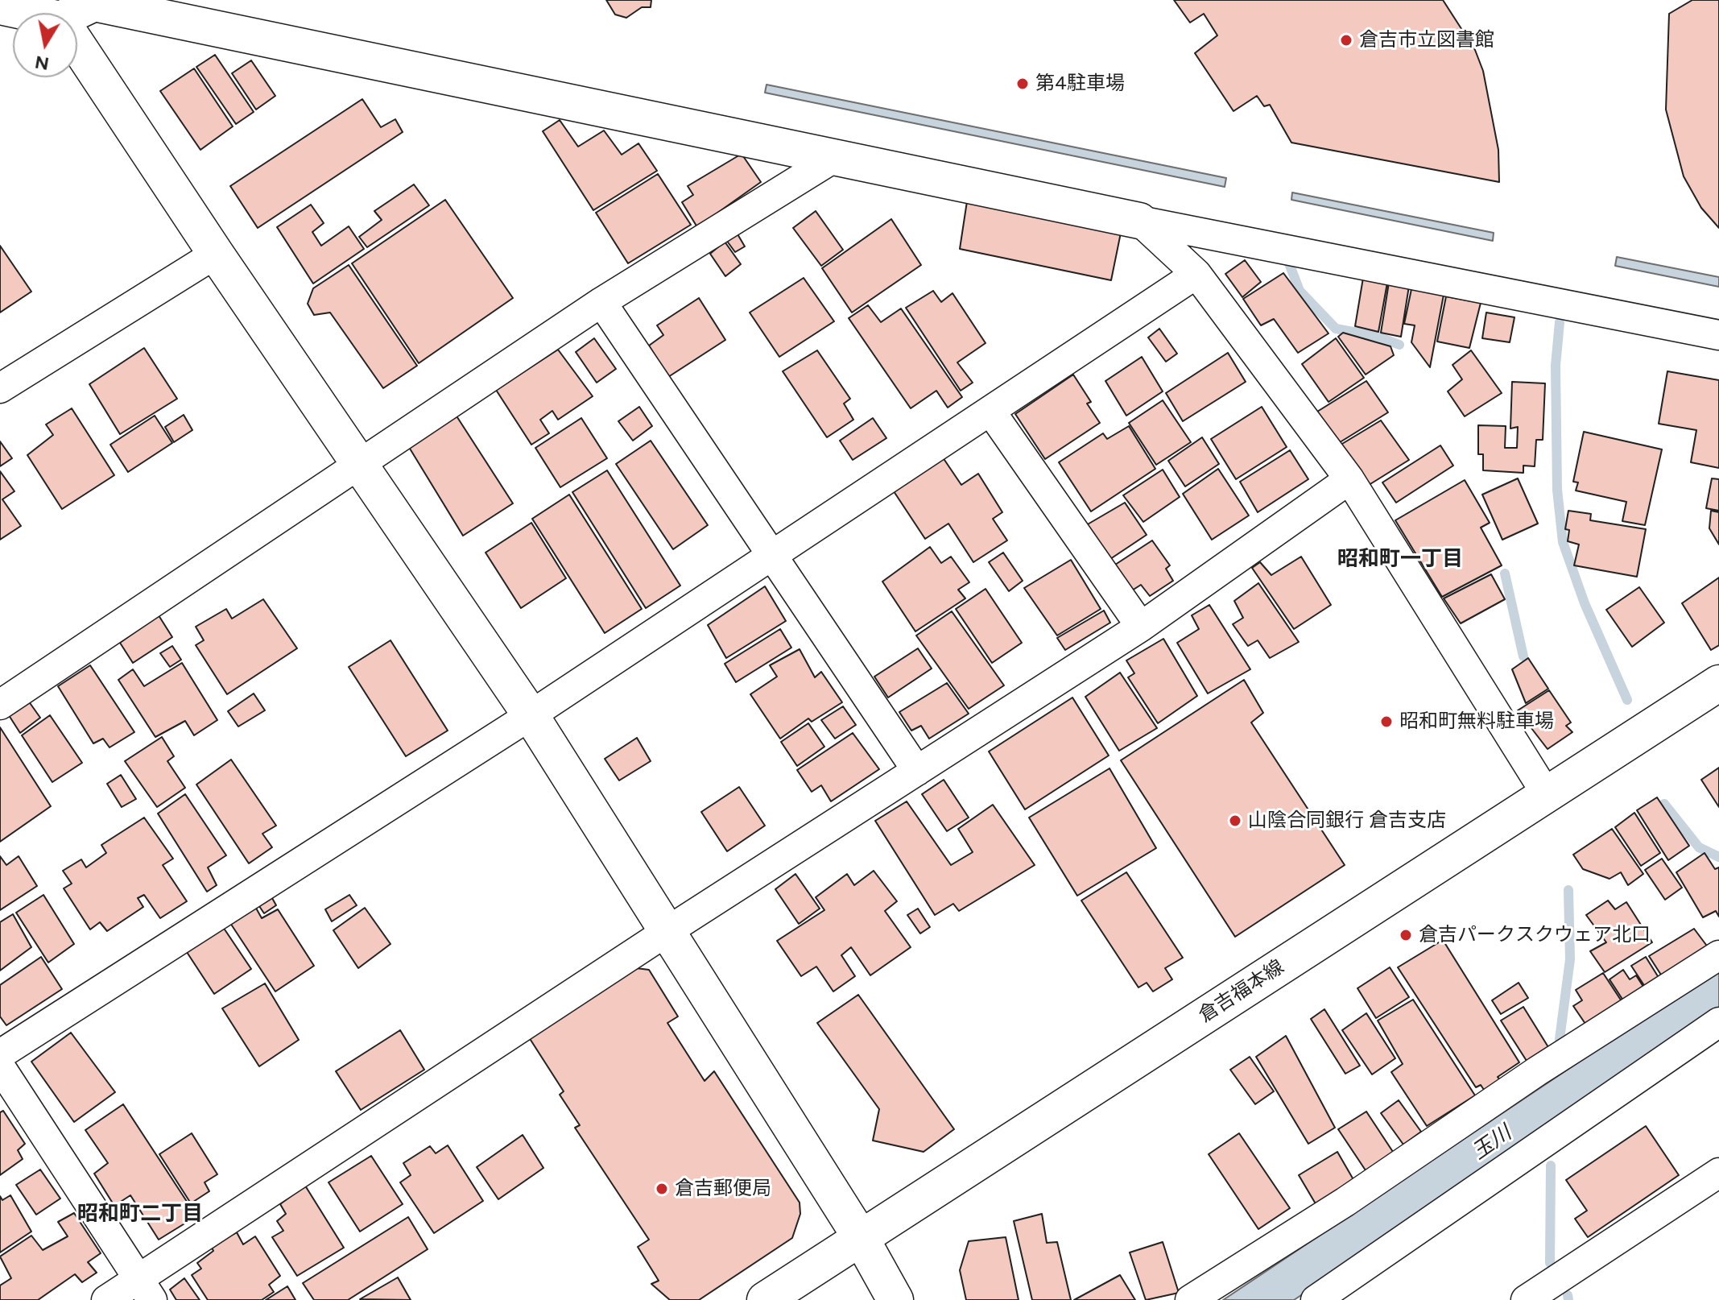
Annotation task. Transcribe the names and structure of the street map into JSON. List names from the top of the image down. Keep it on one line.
{"streets":{"street":["倉吉福本線"]},"districts":["昭和町一丁目","昭和町二丁目"],"water":["玉川"],"places":["倉吉市立図書館","第4駐車場","昭和町無料駐車場","山陰合同銀行 倉吉支店","倉吉パークスクウェア北口","倉吉郵便局"],"north":"bottom"}
